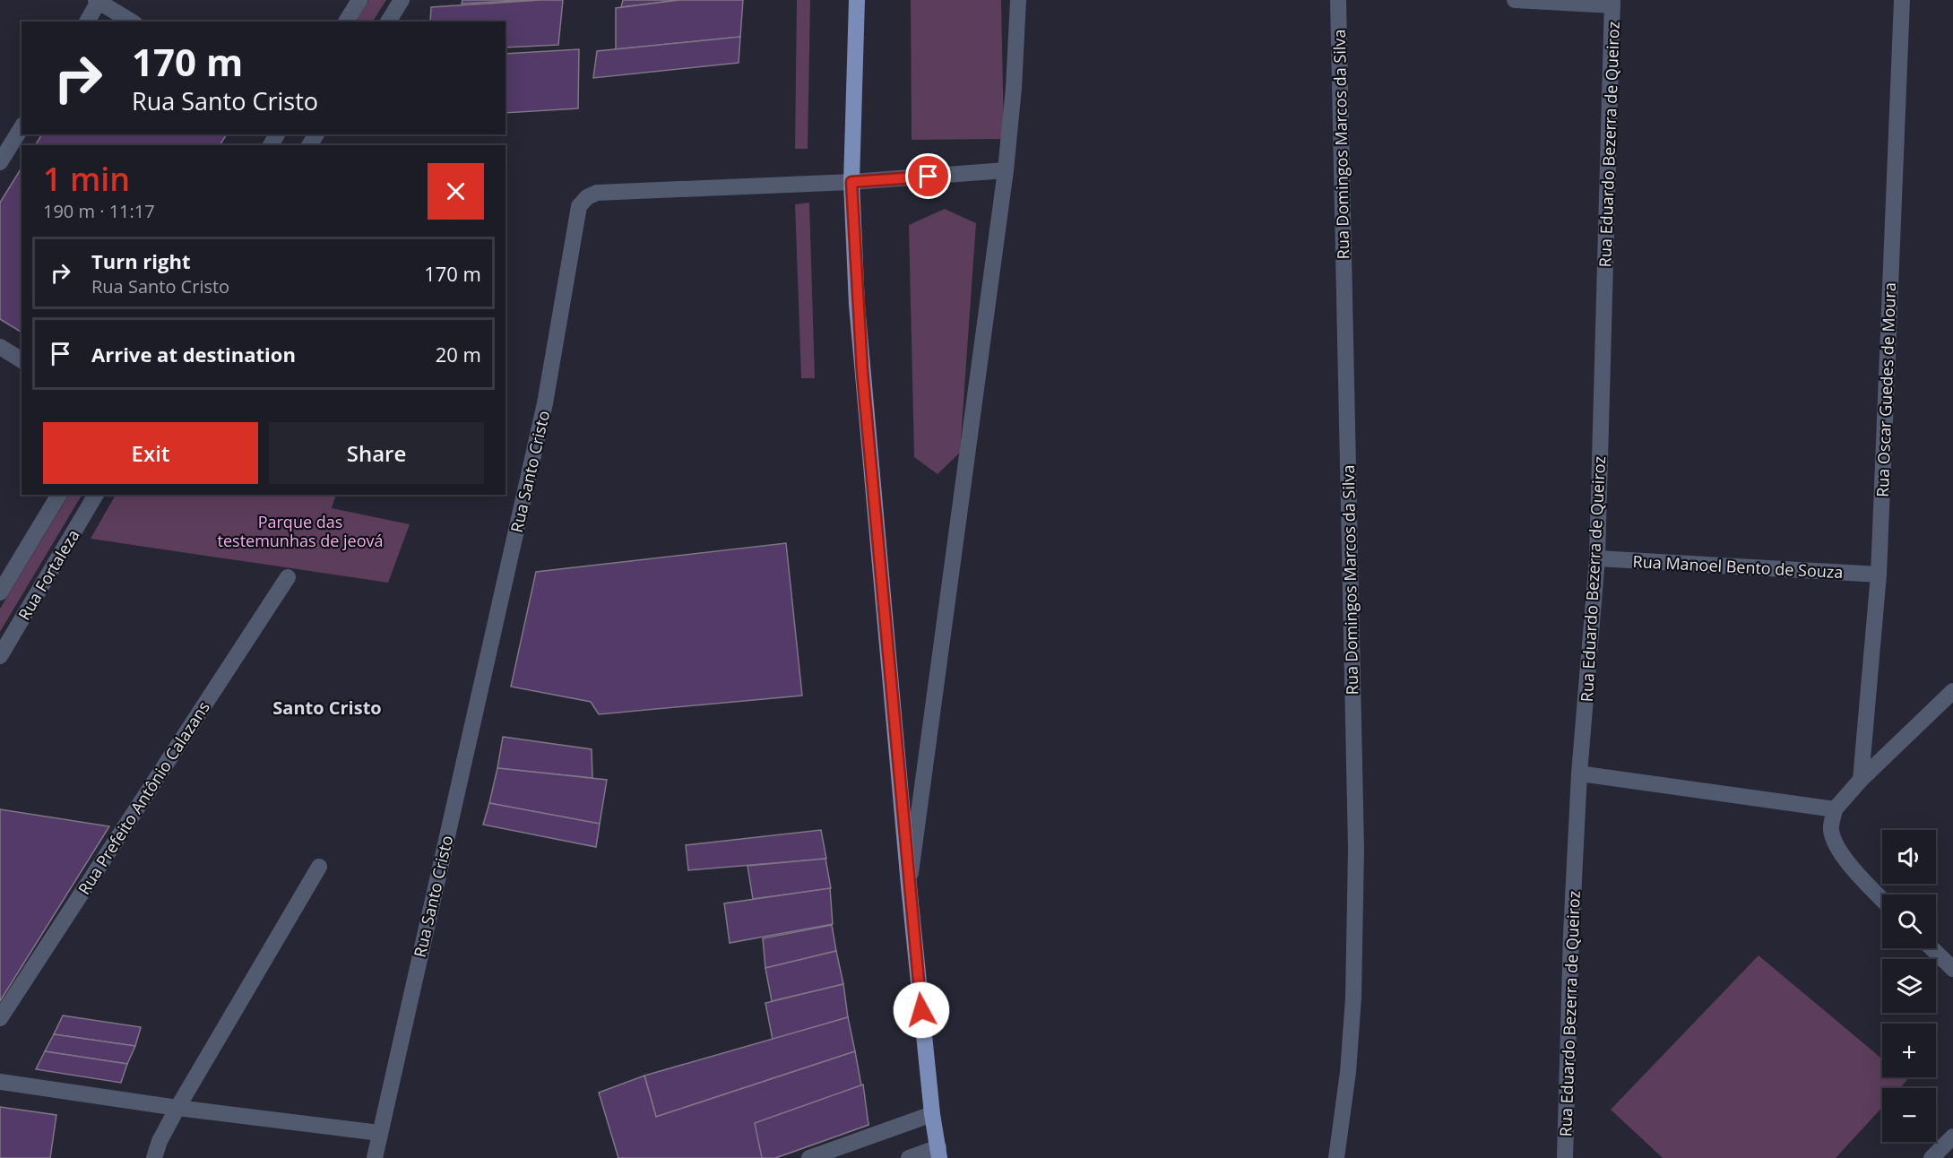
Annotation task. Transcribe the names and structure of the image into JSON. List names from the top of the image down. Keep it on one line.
{"streets":{"street":["Rua Domingos Marcos da Silva","Rua Eduardo Bezerra de Queiroz","Rua Oscar Guedes de Moura","Rua Santo Cristo","Rua Manoel Bento de Souza","Rua Fortaleza","Rua Prefeito Antônio Calazans"]},"crossings":[["Rua Eduardo Bezerra de Queiroz","Rua Manoel Bento de Souza"],["Rua Oscar Guedes de Moura","Rua Manoel Bento de Souza"]],"districts":["Santo Cristo"],"parks":["Parque das testemunhas de jeová"],"page":{"turn":["170 m","Rua Santo Cristo"],"heading":["1 min","190 m · 11:17"],"list":[{"name":"Turn right","note":"Rua Santo Cristo","value":"170 m"},{"name":"Arrive at destination","value":"20 m"}],"buttons":["Exit","Share"],"map_buttons":["+","−"]}}
